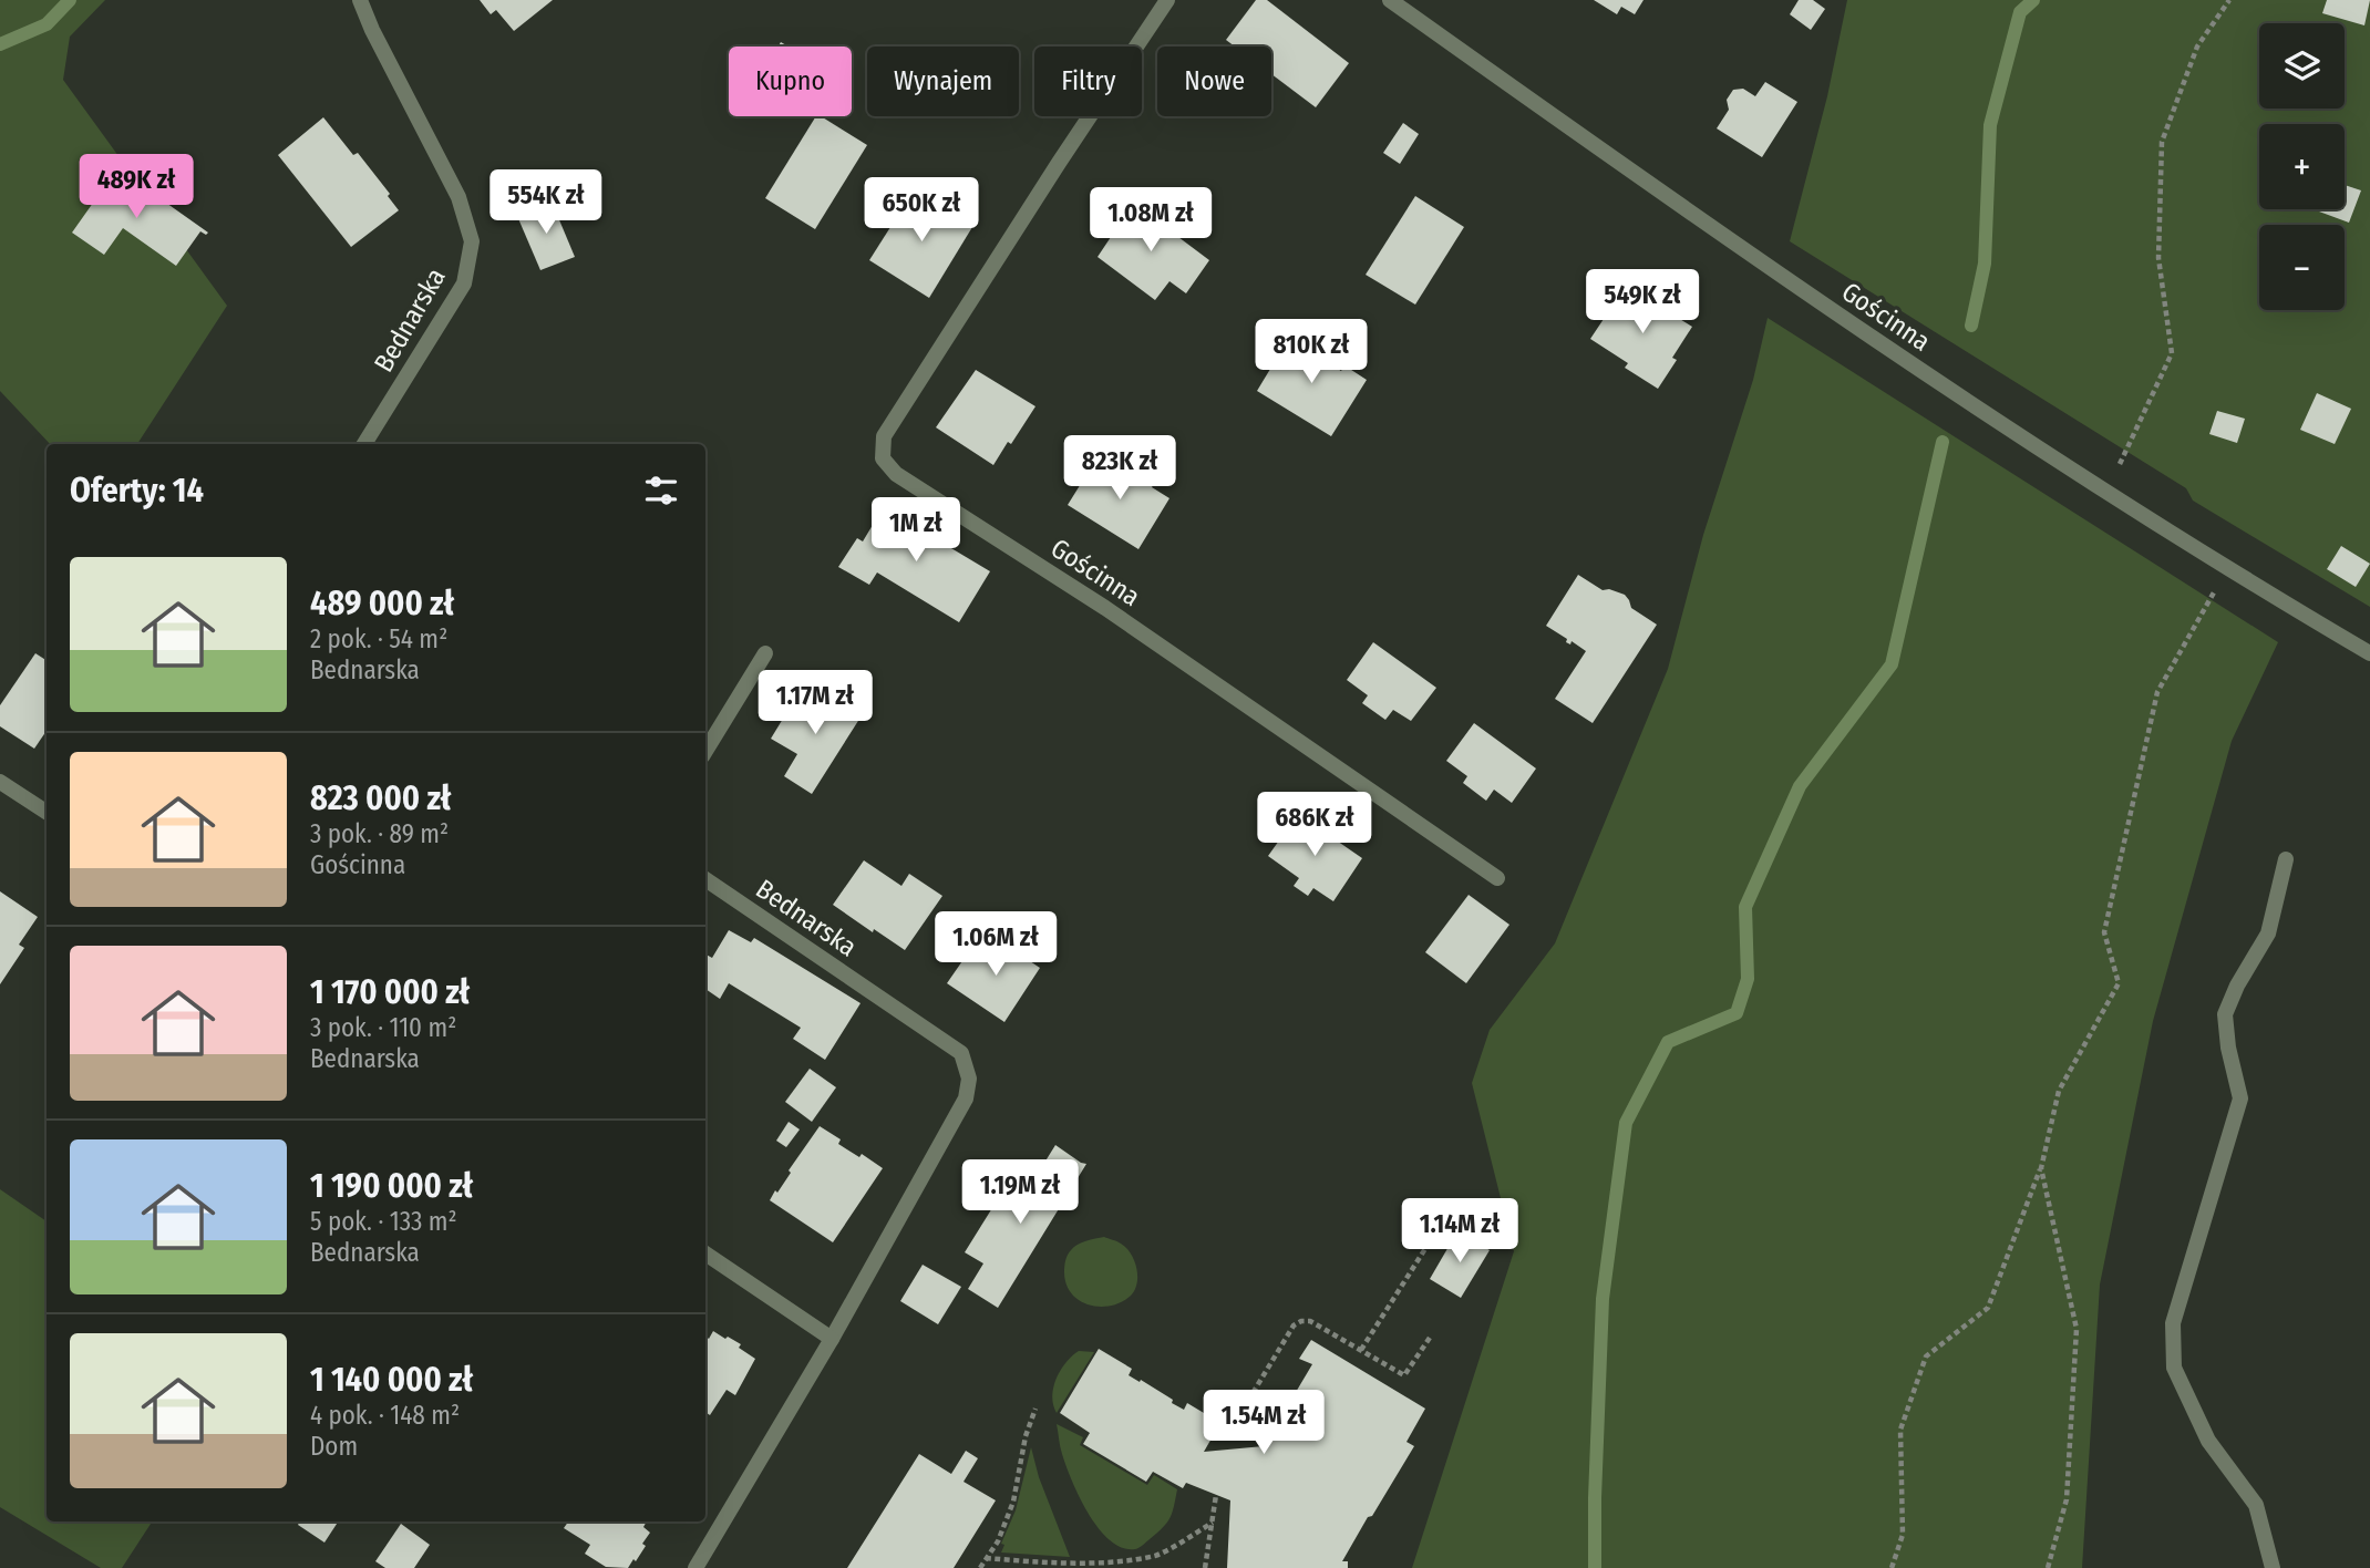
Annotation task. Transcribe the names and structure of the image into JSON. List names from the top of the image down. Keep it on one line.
{"streets":{"street":["Gościnna","Bednarska"]},"page":{"map_buttons":["+","−"],"chip":["Kupno","Wynajem","Filtry","Nowe"],"price":["489K zł","554K zł","650K zł","1.08M zł","549K zł","810K zł","823K zł","1M zł","1.17M zł","686K zł","1.06M zł","1.19M zł","1.14M zł","1.54M zł"],"heading":"Oferty: 14","list":[{"name":"489 000 zł","note":"2 pok. · 54 m² · Bednarska"},{"name":"823 000 zł","note":"3 pok. · 89 m² · Gościnna"},{"name":"1 170 000 zł","note":"3 pok. · 110 m² · Bednarska"},{"name":"1 190 000 zł","note":"5 pok. · 133 m² · Bednarska"},{"name":"1 140 000 zł","note":"4 pok. · 148 m² · Dom"}]}}
